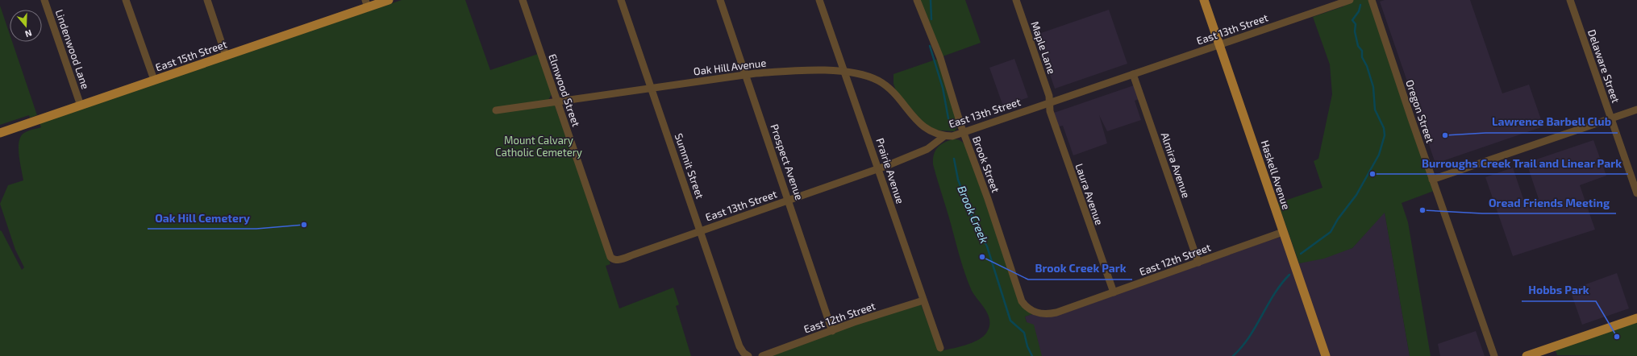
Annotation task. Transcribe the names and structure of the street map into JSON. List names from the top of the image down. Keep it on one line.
{"streets":{"main road":["East 15th Street","Haskell Avenue"],"street":["East 13th Street","Maple Lane","Lindenwood Lane","Delaware Street","Oak Hill Avenue","Elmwood Street","Oregon Street","Prospect Avenue","Brook Street","Almira Avenue","Summit Street","Prairie Avenue","Laura Avenue","East 12th Street"]},"crossings":[["East 13th Street","Maple Lane"],["East 13th Street","Oak Hill Avenue"],["East 13th Street","Elmwood Street"],["East 13th Street","Prospect Avenue"],["East 13th Street","Brook Street"],["East 13th Street","Almira Avenue"],["East 13th Street","Summit Street"],["East 13th Street","Prairie Avenue"],["East 13th Street","Haskell Avenue"],["East 13th Street","Laura Avenue"],["Maple Lane","Laura Avenue"],["Lindenwood Lane","East 15th Street"],["Oak Hill Avenue","Elmwood Street"],["Oak Hill Avenue","Prospect Avenue"],["Oak Hill Avenue","Summit Street"],["Oak Hill Avenue","Prairie Avenue"],["Prospect Avenue","East 12th Street"],["Brook Street","East 12th Street"],["Almira Avenue","East 12th Street"],["Prairie Avenue","East 12th Street"],["Haskell Avenue","East 12th Street"],["Laura Avenue","East 12th Street"]],"water":["Brook Creek"],"parks":["Mount Calvary Catholic Cemetery"],"places":["Lawrence Barbell Club","Burroughs Creek Trail and Linear Park","Oread Friends Meeting","Oak Hill Cemetery","Brook Creek Park","Hobbs Park"],"north":"bottom"}
